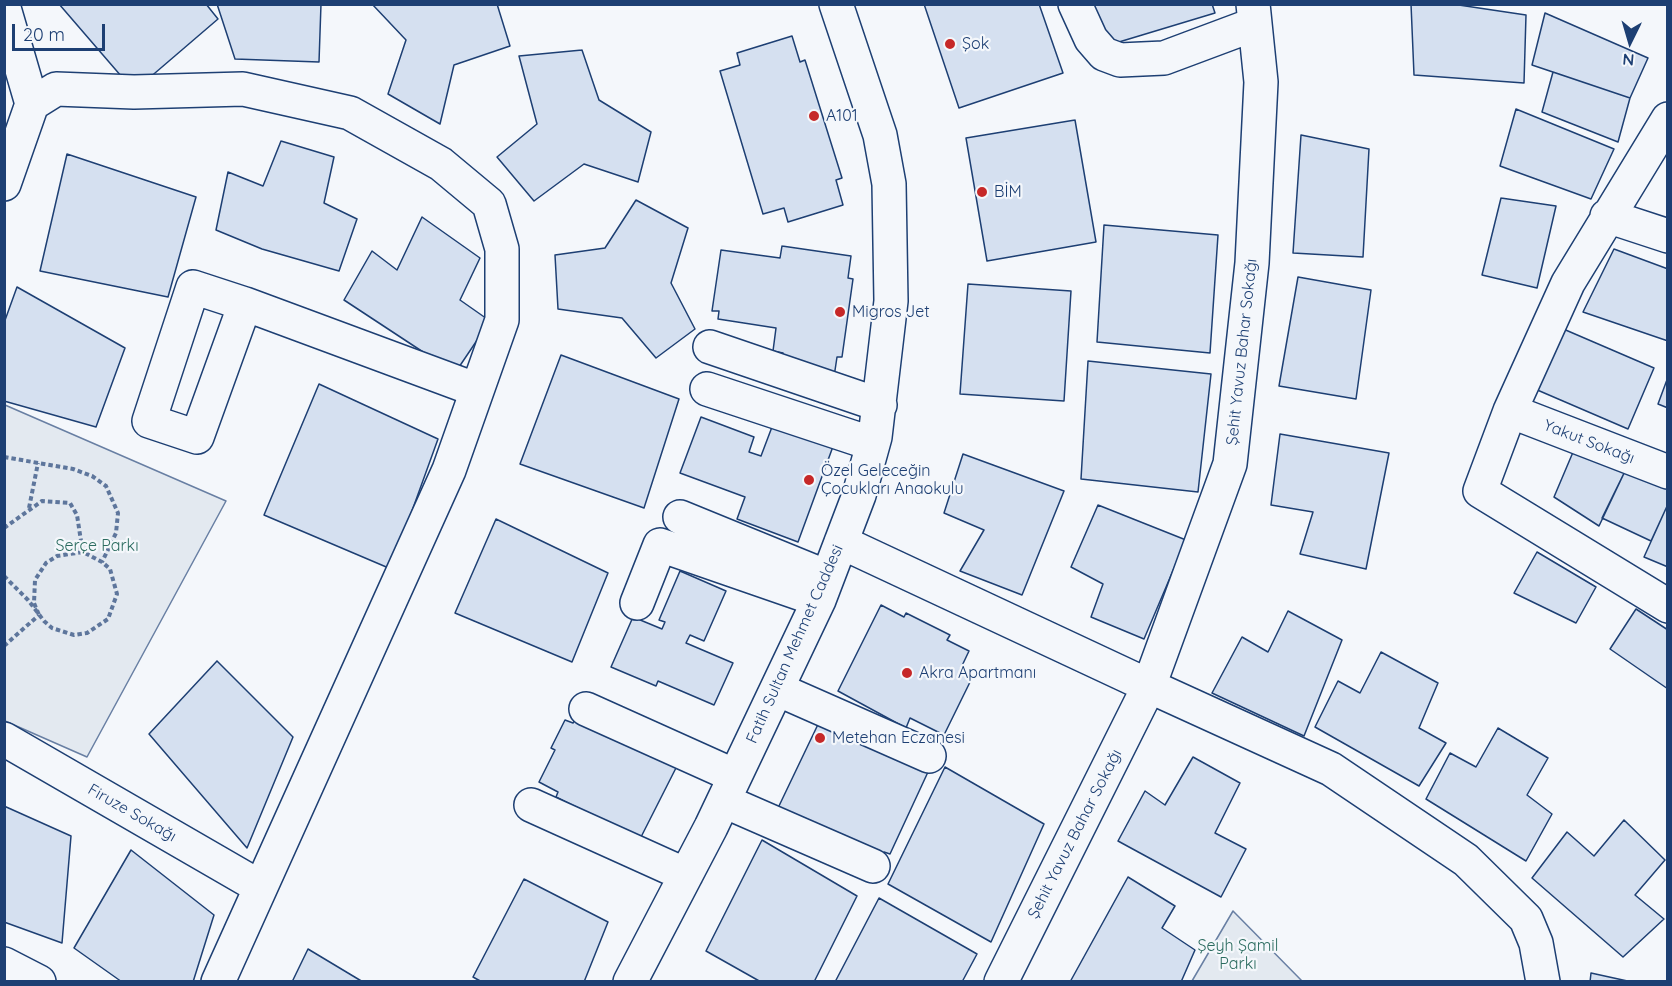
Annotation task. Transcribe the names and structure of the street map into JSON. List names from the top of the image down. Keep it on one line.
{"streets":{"street":["Şehit Yavuz Bahar Sokağı","Yakut Sokağı","Fatih Sultan Mehmet Caddesi","Firuze Sokağı"]},"parks":["Serçe Parkı","Şeyh Şamil Parkı"],"places":["Şok","A101","BİM","Migros Jet","Özel Geleceğin Çocukları Anaokulu","Akra Apartmanı","Metehan Eczanesi"],"scale_bar":"20 m","north":"bottom"}
